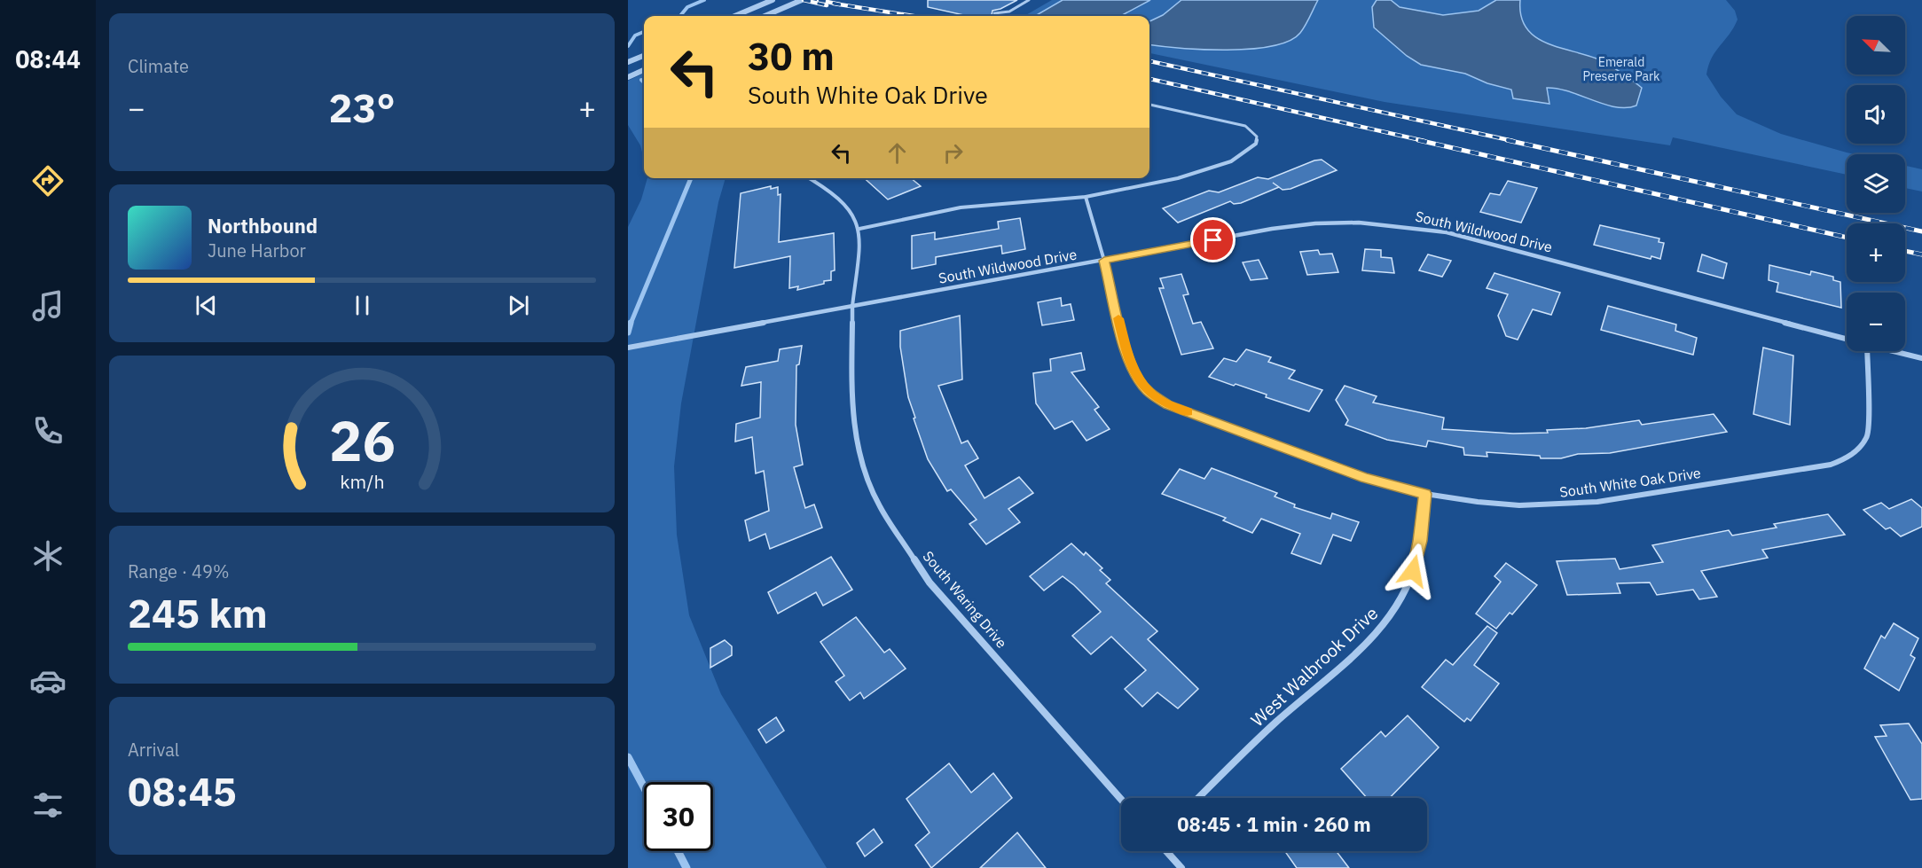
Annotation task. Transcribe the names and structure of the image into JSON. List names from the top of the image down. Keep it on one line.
{"streets":{"street":["South Wildwood Drive","South White Oak Drive","South Waring Drive","West Walbrook Drive"]},"crossings":[["South Wildwood Drive","South White Oak Drive"],["South Wildwood Drive","South Waring Drive"],["South White Oak Drive","West Walbrook Drive"]],"parks":["Emerald Preserve Park"],"north":"top left","page":{"tabs":"08:44","tile":["Climate",["Range · 49%","245 km"],["Arrival","08:45"]],"map_buttons":["+","−"],"turn":["30 m","South White Oak Drive"],"heat":["−","23°","+"],"song":["Northbound","June Harbor"],"limit":"30","trip":"08:45 · 1 min · 260 m","gauge":["26","km/h"]}}
